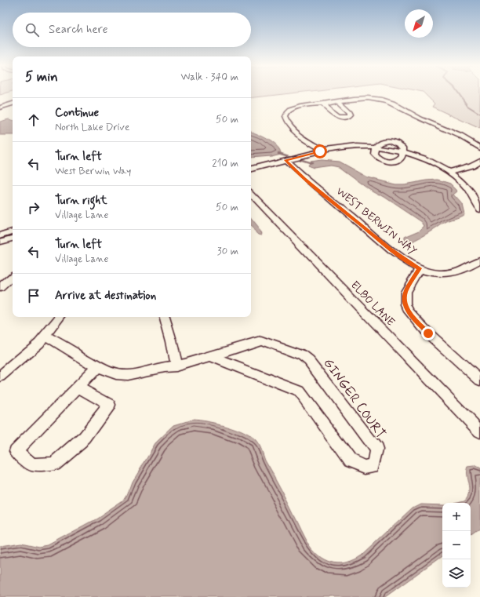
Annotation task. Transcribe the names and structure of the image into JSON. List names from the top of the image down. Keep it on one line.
{"streets":{"street":["WEST BERWIN WAY","ELBO LANE","GINGER COURT"]},"north":"bottom left","page":{"search":"Search here","heading":["5 min","Walk · 340 m"],"list":[["Continue","North Lake Drive","50 m"],["Turn left","West Berwin Way","210 m"],["Turn right","Village Lane","50 m"],["Turn left","Village Lane","30 m"],"Arrive at destination"],"map_buttons":["+","−"]}}
